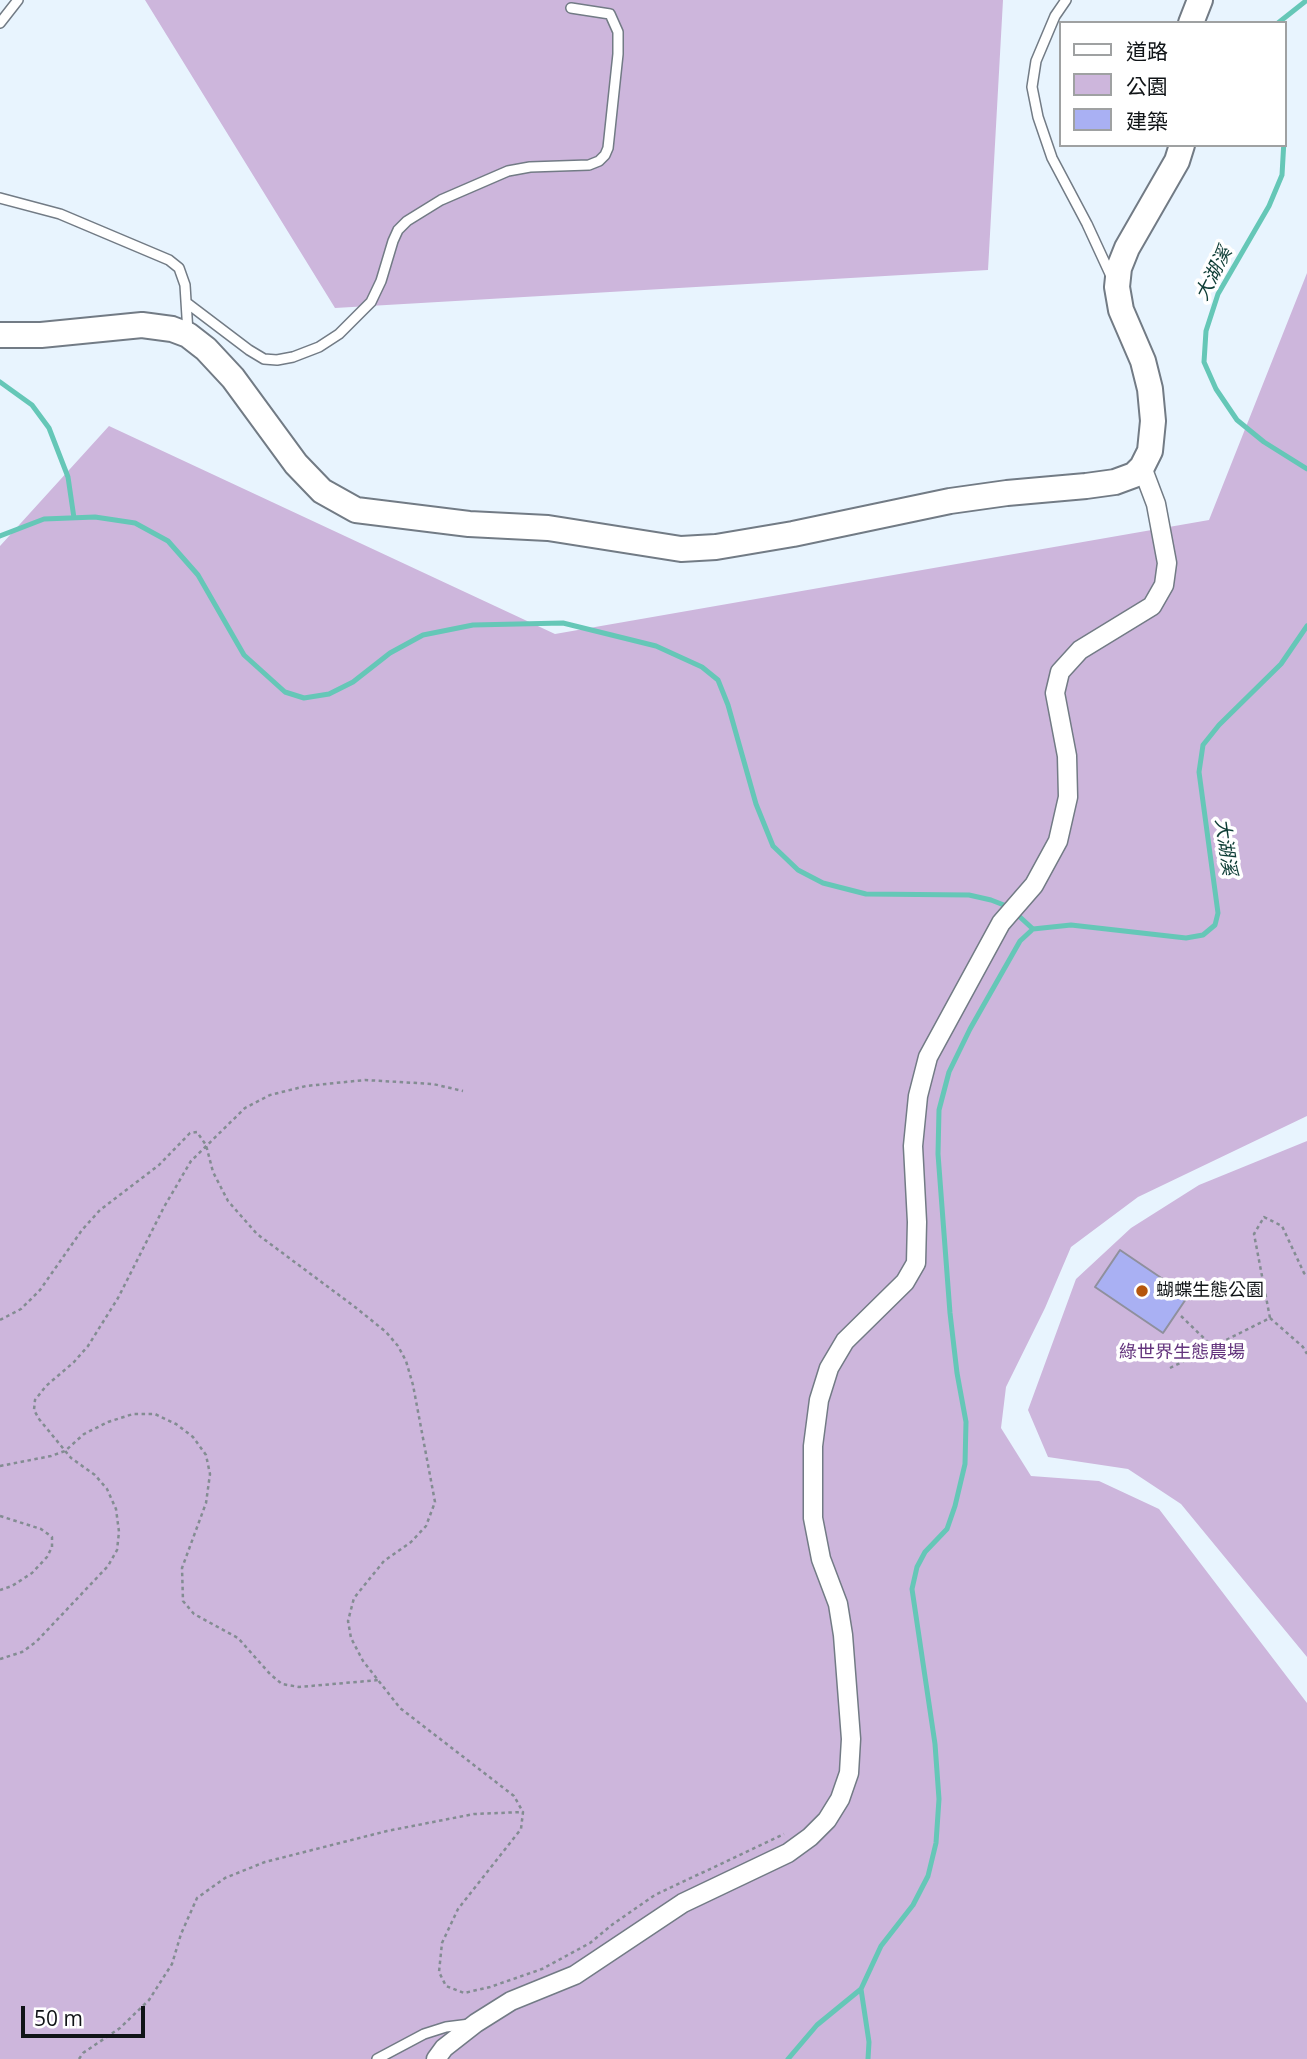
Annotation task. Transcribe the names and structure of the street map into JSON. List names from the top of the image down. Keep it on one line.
{"water":["大湖溪"],"parks":["綠世界生態農場"],"places":["蝴蝶生態公園"],"legend":["道路","公園","建築"],"scale_bar":"50 m"}
